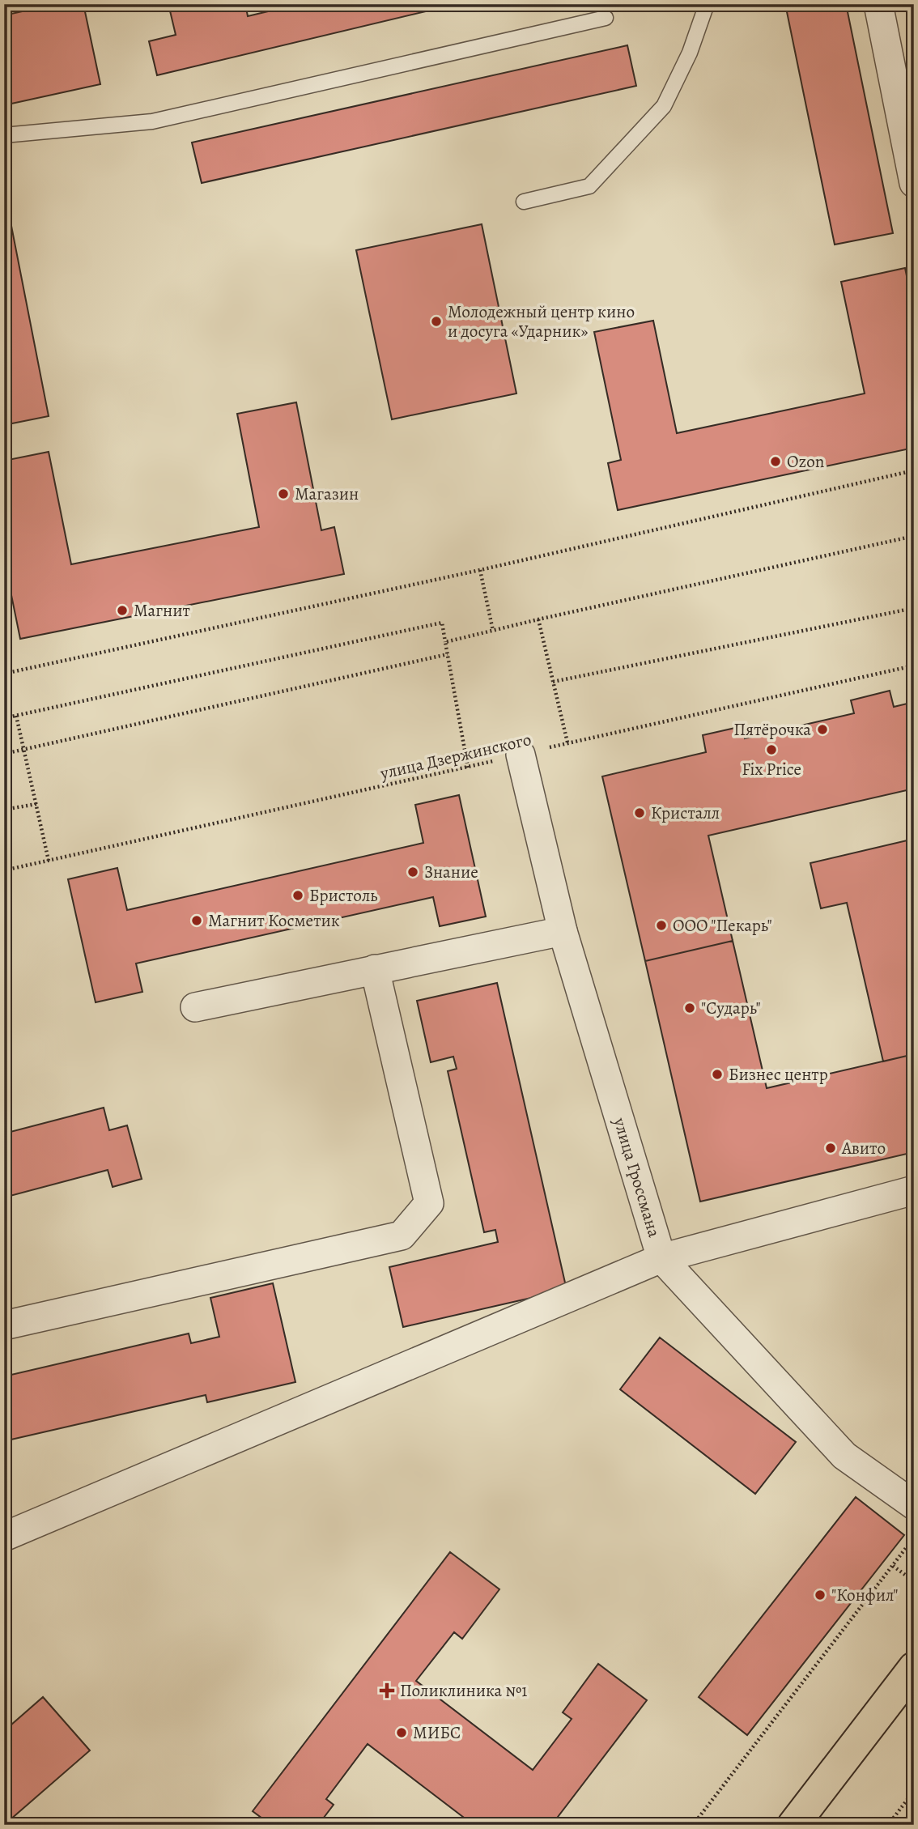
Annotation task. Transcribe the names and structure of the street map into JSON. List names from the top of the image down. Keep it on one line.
{"streets":{"street":["улица Гроссмана"],"path":["улица Дзержинского"]},"crossings":[["улица Дзержинского","улица Гроссмана"]],"places":{"other":["Молодежный центр кино и досуга «Ударник»","Ozon","Магазин","Магнит","Пятёрочка","Fix Price","Кристалл","Знание","Бристоль","Магнит Косметик","ООО \"Пекарь\"","\"Сударь\"","Бизнес центр","Авито","\"Конфил\"","МИБС"],"health":["Поликлиника №1"]}}
